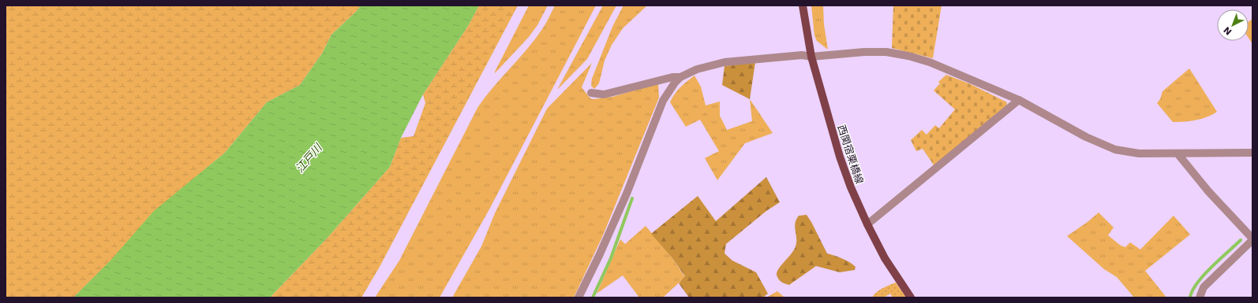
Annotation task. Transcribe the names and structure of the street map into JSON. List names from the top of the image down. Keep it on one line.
{"streets":{"main road":["西関宿栗橋線"]},"water":["江戸川"],"north":"bottom left"}
